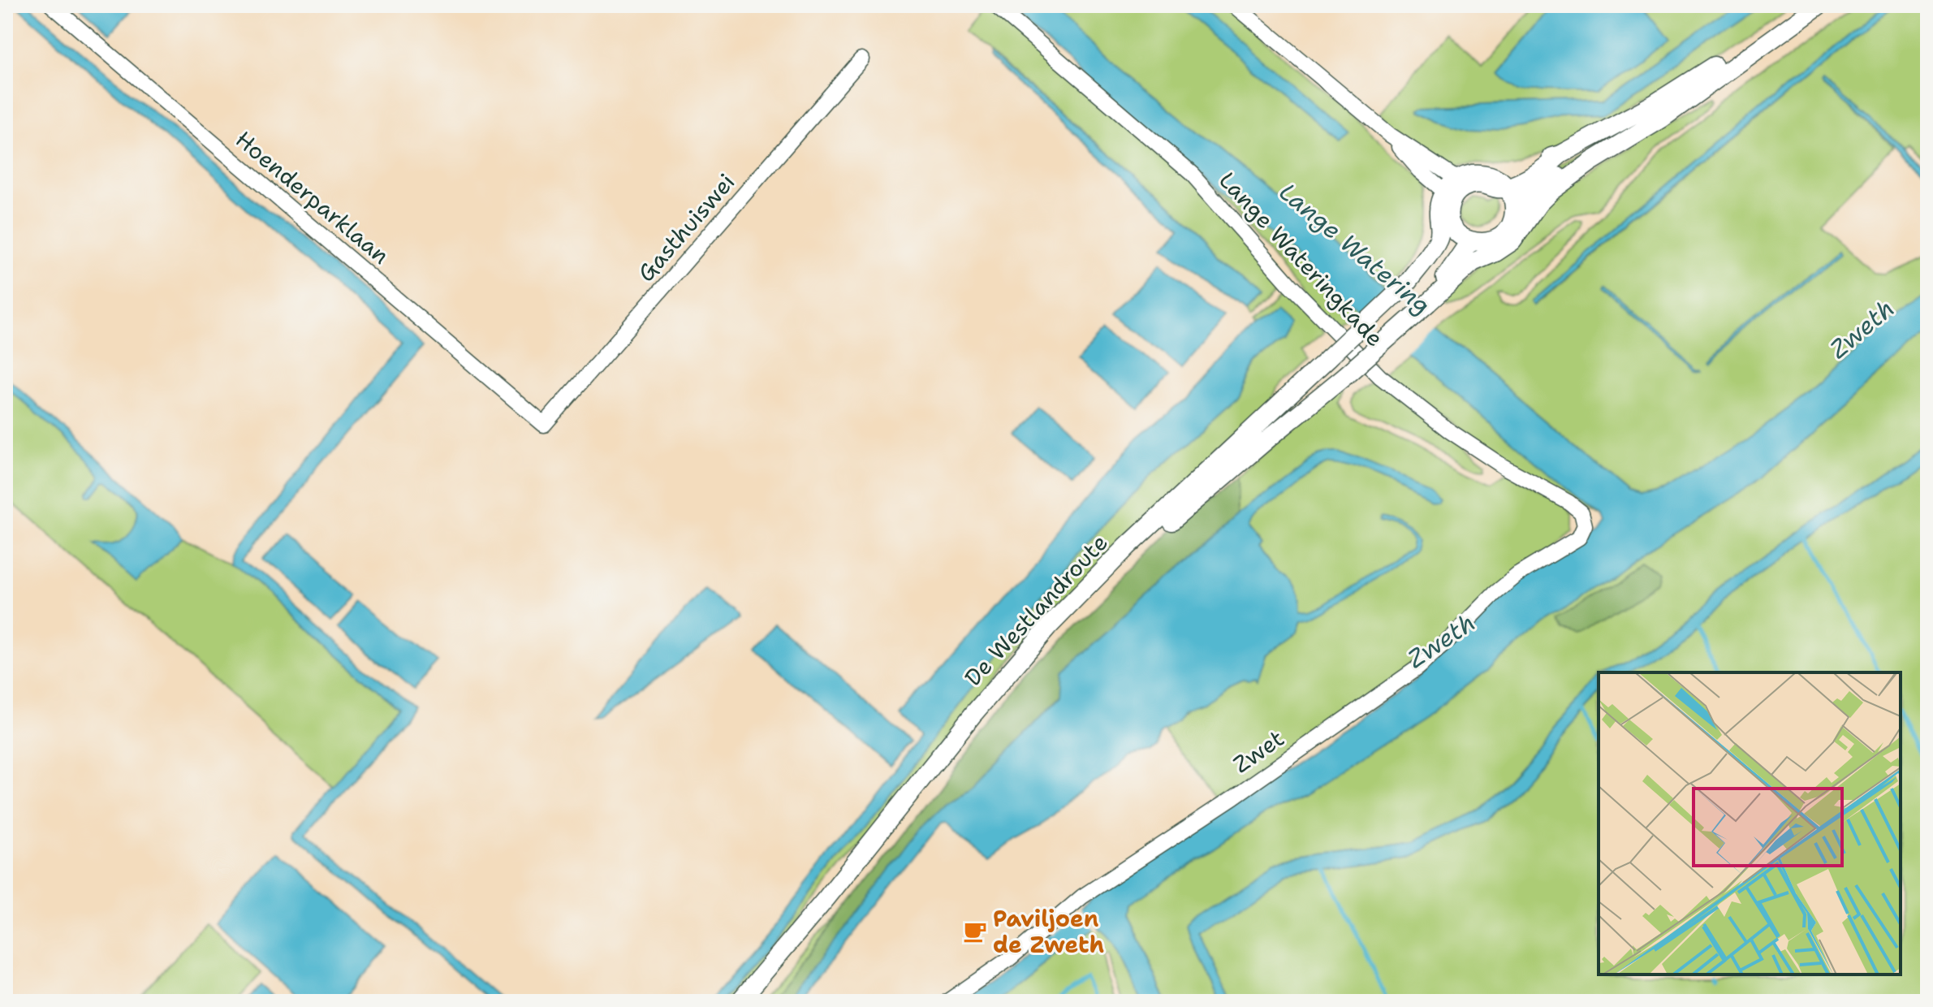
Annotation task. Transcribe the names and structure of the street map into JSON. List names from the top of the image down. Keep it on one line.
{"streets":{"main road":["De Westlandroute"],"street":["Hoenderparklaan","Gasthuiswei","Lange Wateringkade","Zwet"]},"crossings":[["Hoenderparklaan","Gasthuiswei"],["Lange Wateringkade","Zwet"]],"water":["Lange Watering","Zweth"],"places":{"cafe":["Paviljoen de Zweth"]}}
